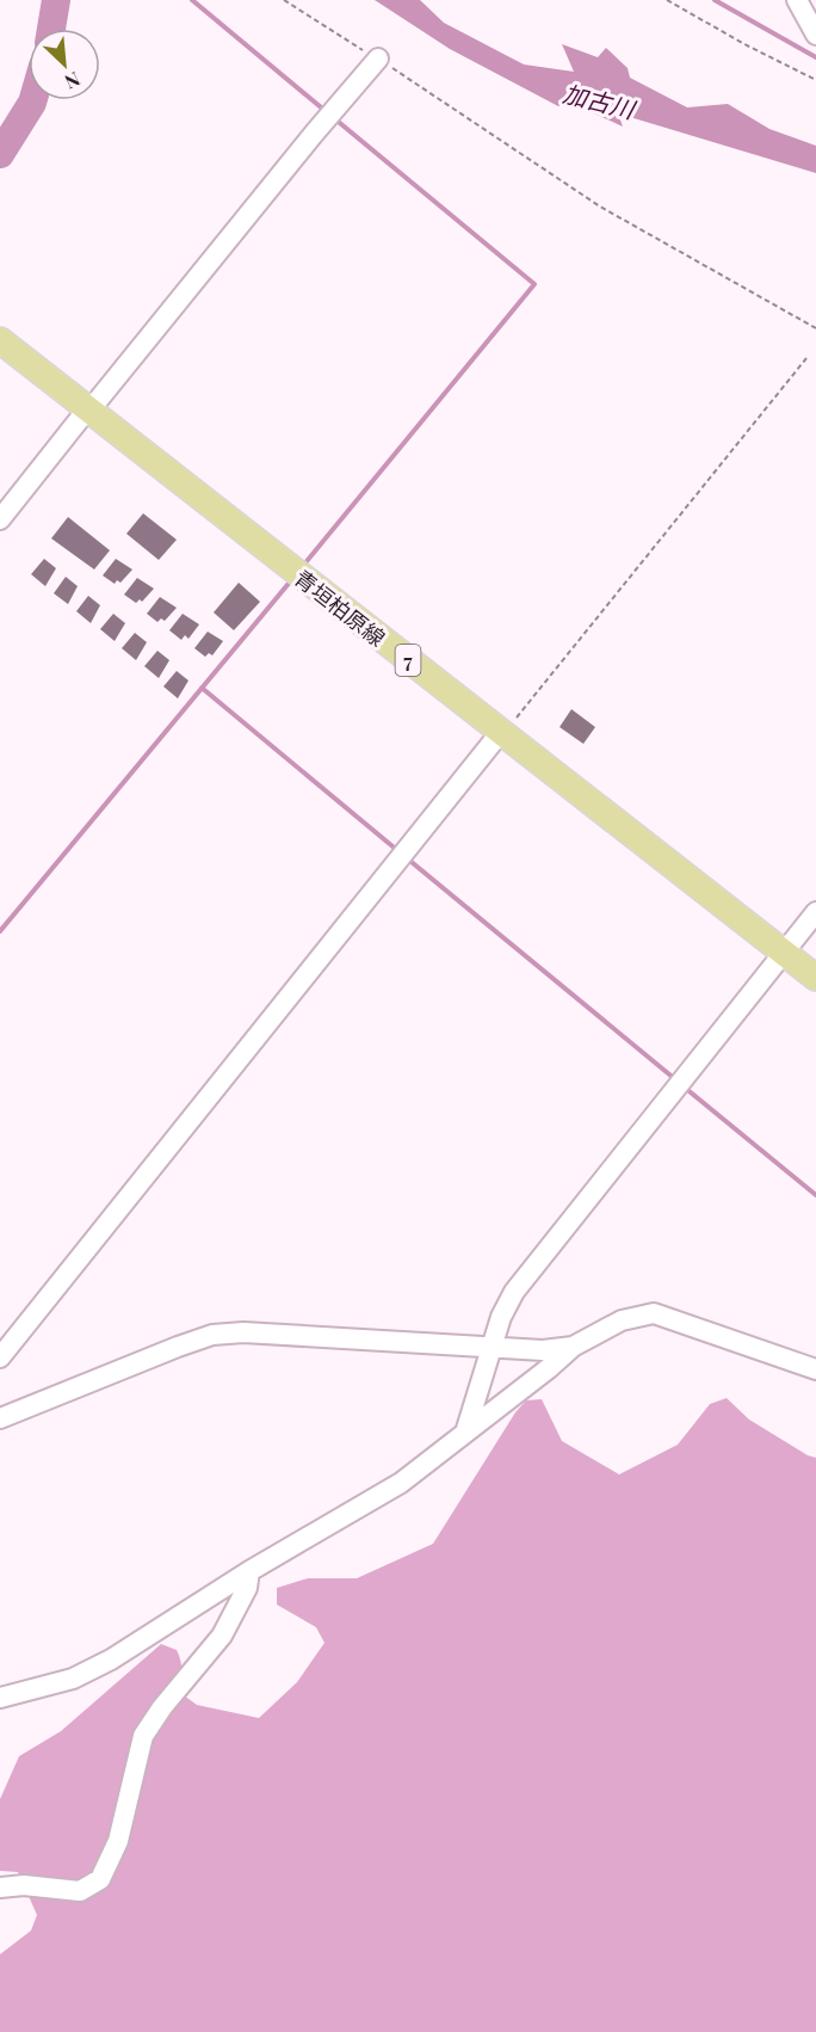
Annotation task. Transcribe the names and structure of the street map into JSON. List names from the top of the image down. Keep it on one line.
{"streets":{"main road":["青垣柏原線","7"]},"water":["加古川"],"north":"bottom right"}
